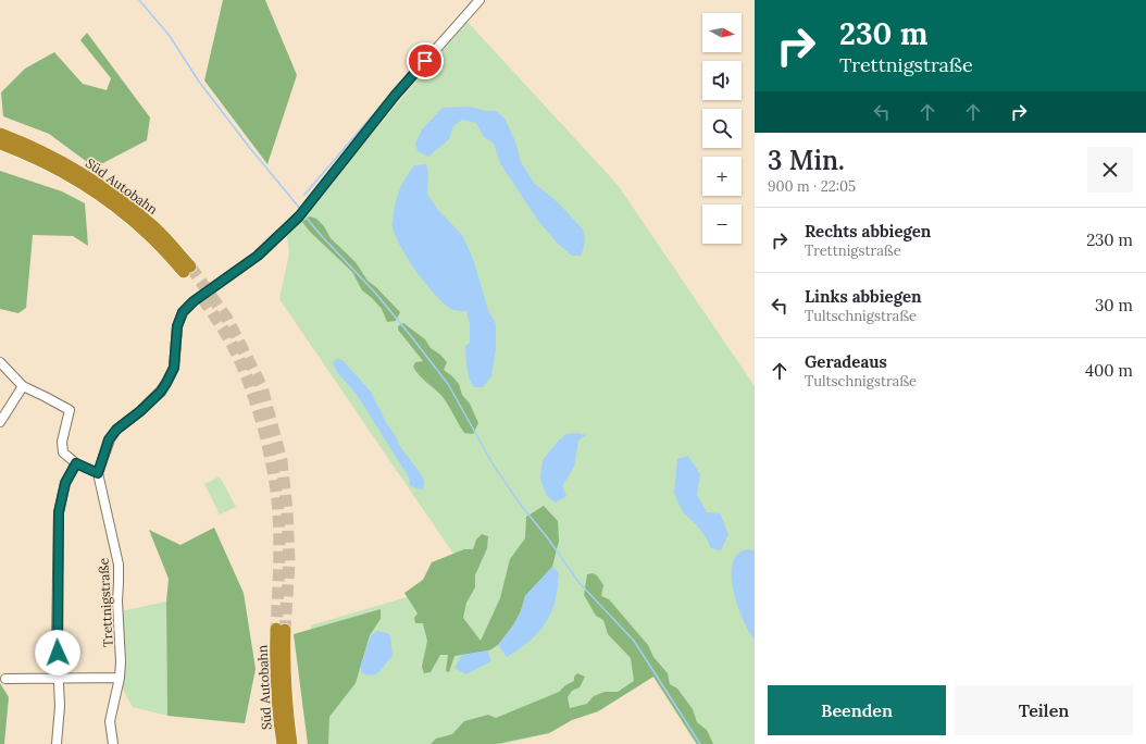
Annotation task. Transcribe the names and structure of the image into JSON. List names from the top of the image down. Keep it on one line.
{"streets":{"highway":["Süd Autobahn"],"street":["Trettnigstraße"]},"north":"right","page":{"turn":["230 m","Trettnigstraße"],"map_buttons":["+","−"],"heading":["3 Min.","900 m · 22:05"],"list":[{"name":"Rechts abbiegen","note":"Trettnigstraße","value":"230 m"},{"name":"Links abbiegen","note":"Tultschnigstraße","value":"30 m"},{"name":"Geradeaus","note":"Tultschnigstraße","value":"400 m"}],"buttons":["Beenden","Teilen"]}}
